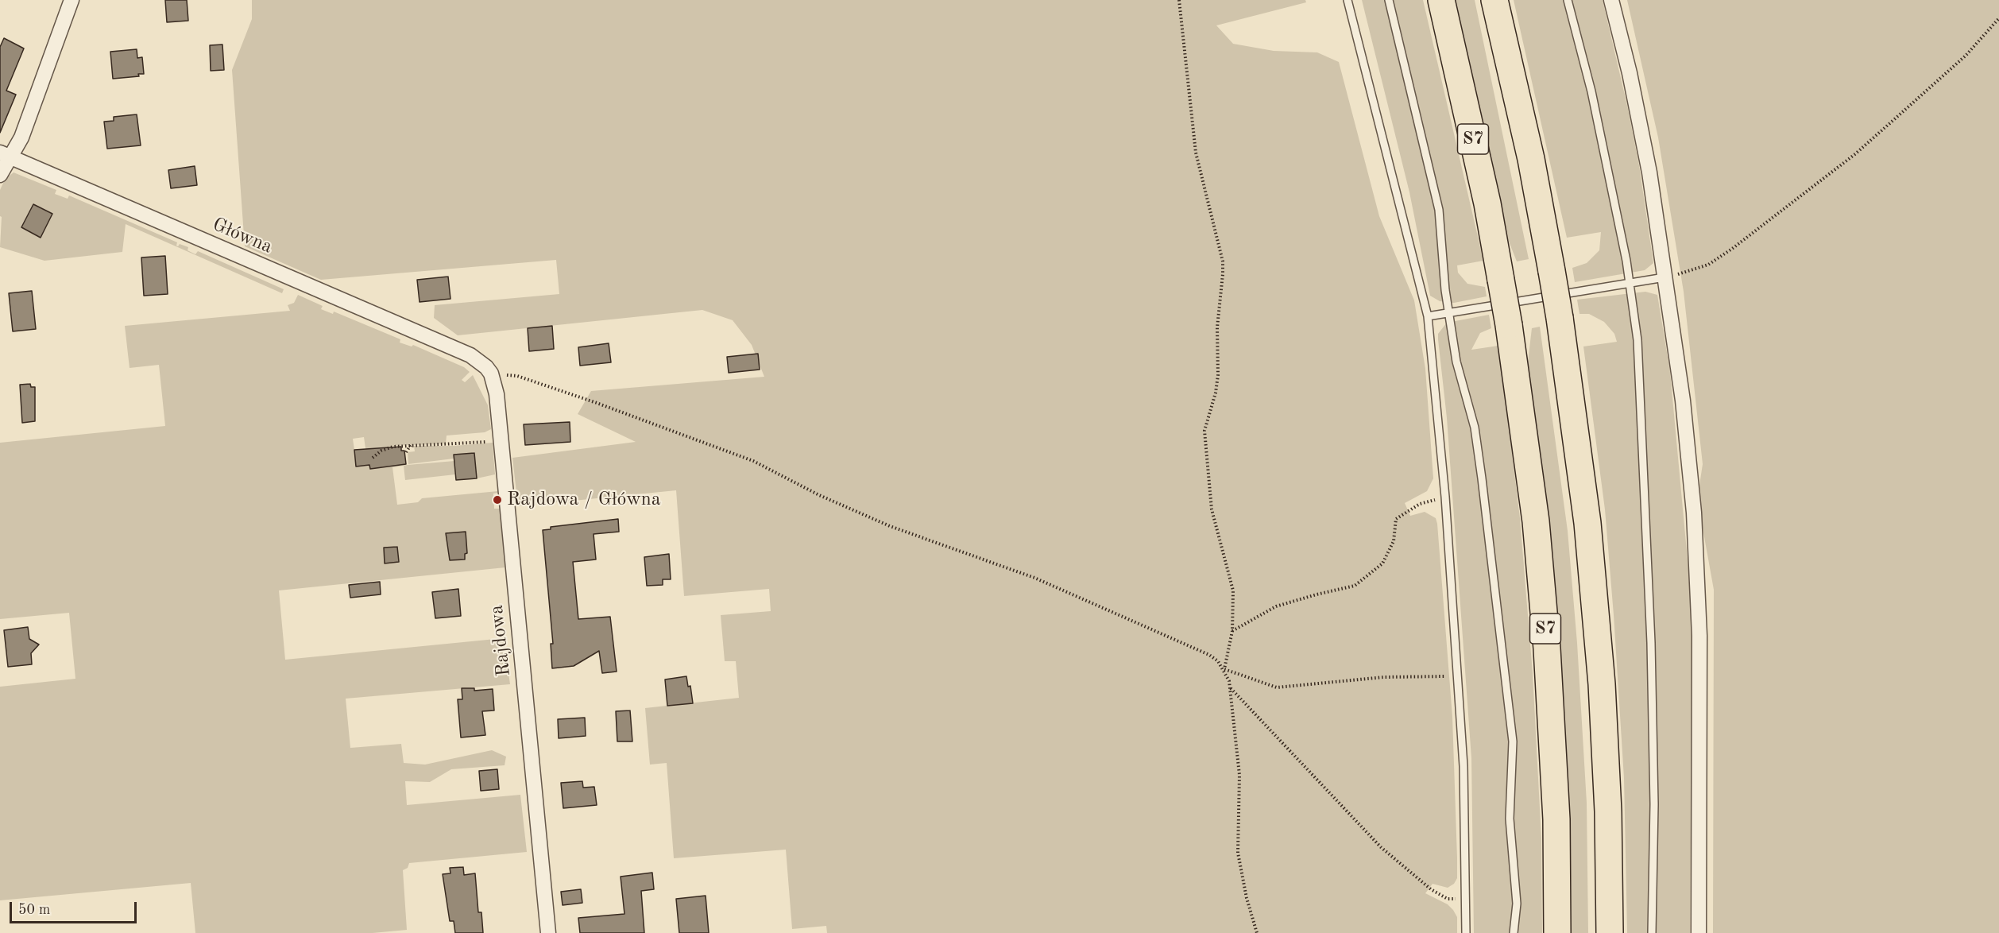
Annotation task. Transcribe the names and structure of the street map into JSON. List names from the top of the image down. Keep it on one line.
{"streets":{"highway":["S7"],"street":["Główna","Rajdowa"]},"crossings":[["Główna","Rajdowa"]],"places":["Rajdowa / Główna"],"scale_bar":"50 m"}
